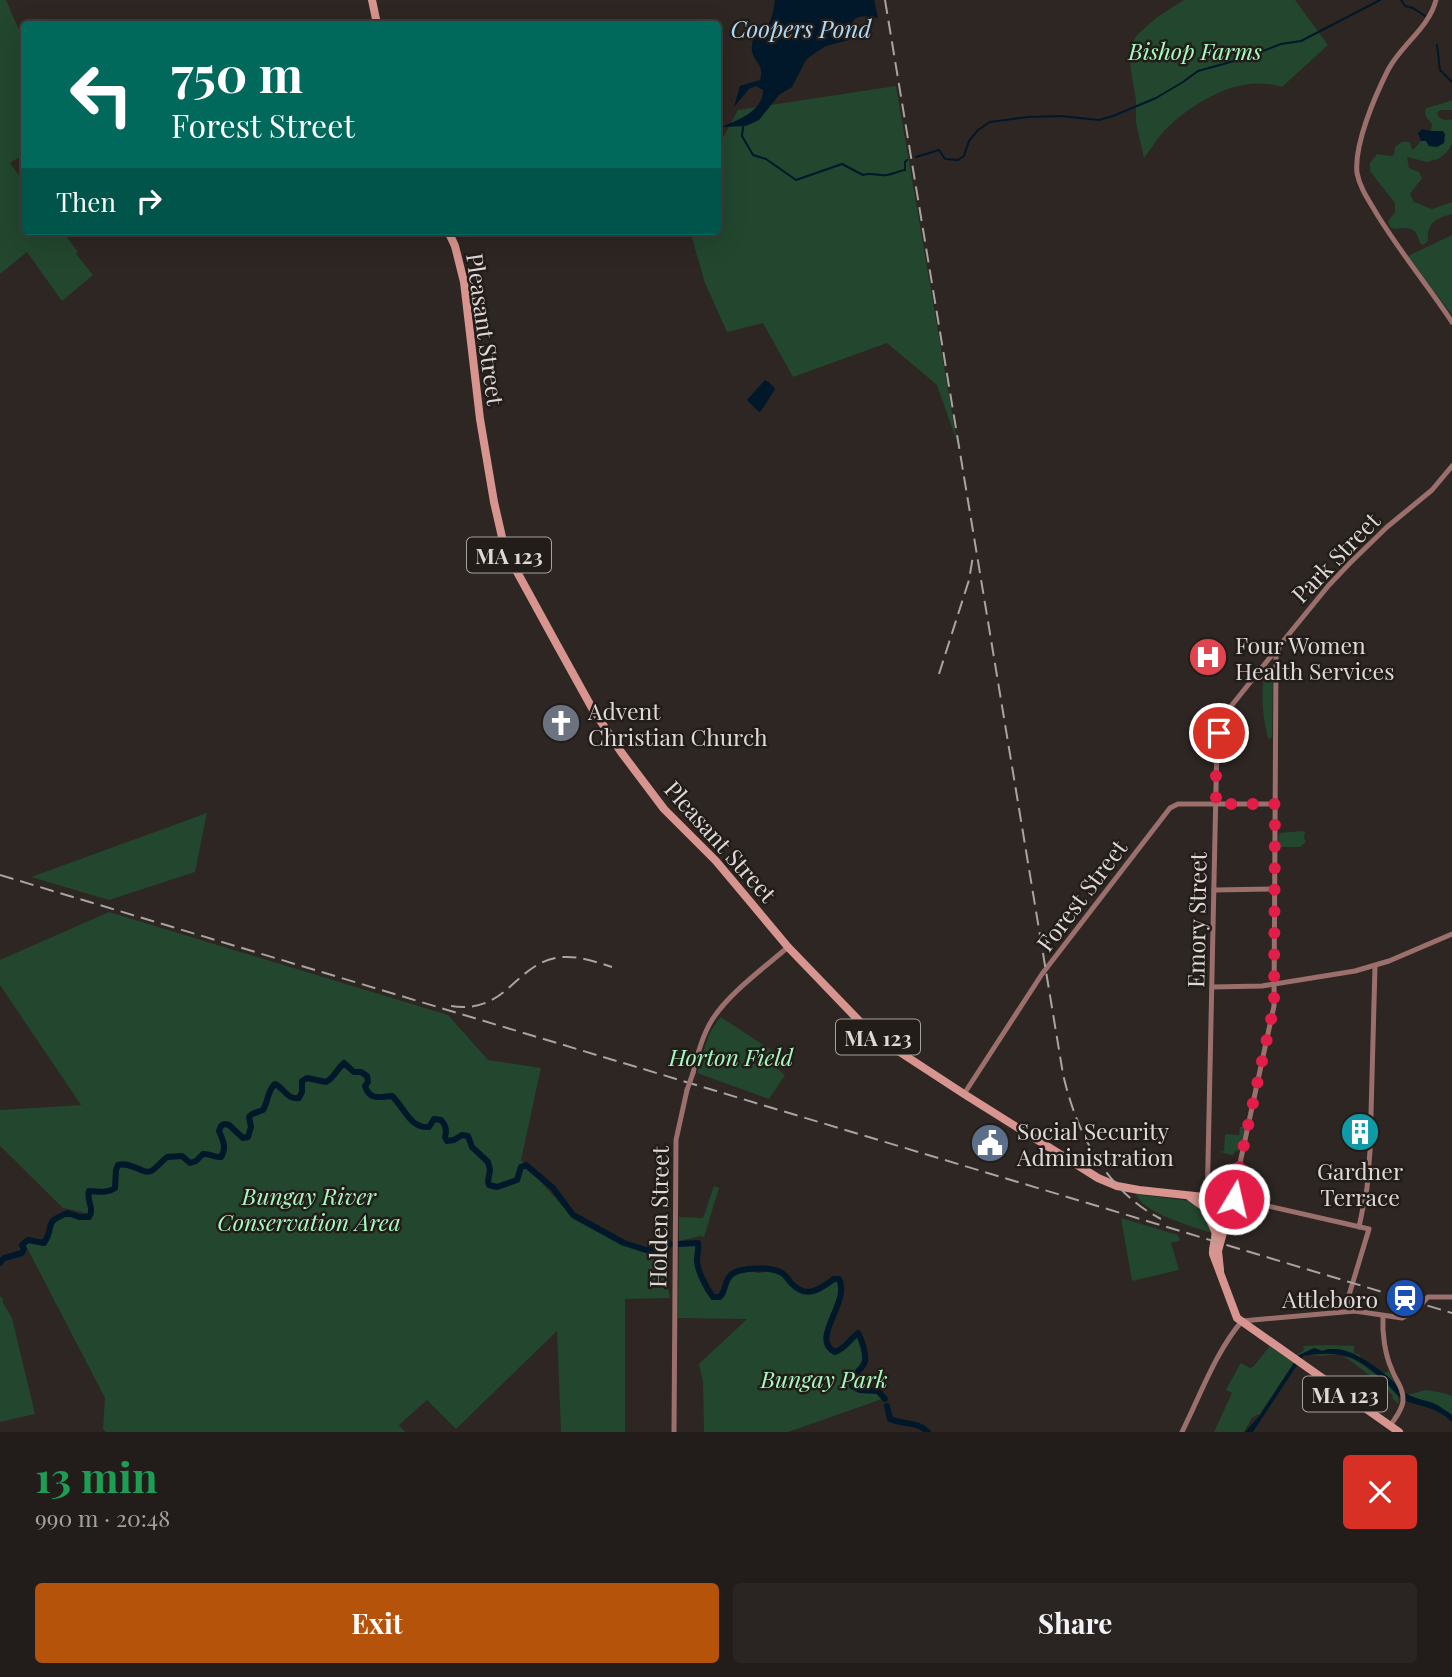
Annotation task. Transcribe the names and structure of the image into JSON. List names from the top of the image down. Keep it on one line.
{"streets":{"highway":["Pleasant Street","MA 123","Park Street"],"main road":["Forest Street","Emory Street","Holden Street"]},"crossings":[["Pleasant Street","Park Street"],["Pleasant Street","Forest Street"],["Pleasant Street","Emory Street"],["Pleasant Street","Holden Street"],["MA 123","Park Street"],["Park Street","Forest Street"],["Park Street","Emory Street"],["Forest Street","Emory Street"]],"water":["Coopers Pond"],"parks":["Bishop Farms","Horton Field","Bungay River Conservation Area","Bungay Park"],"places":{"hospital":["Four Women Health Services"],"church":["Advent Christian Church"],"building":["Gardner Terrace"],"public building":["Social Security Administration"],"station":["Attleboro"]},"page":{"turn":["750 m","Forest Street"],"then":"Then","heading":["13 min","990 m · 20:48"],"buttons":["Exit","Share"]}}
